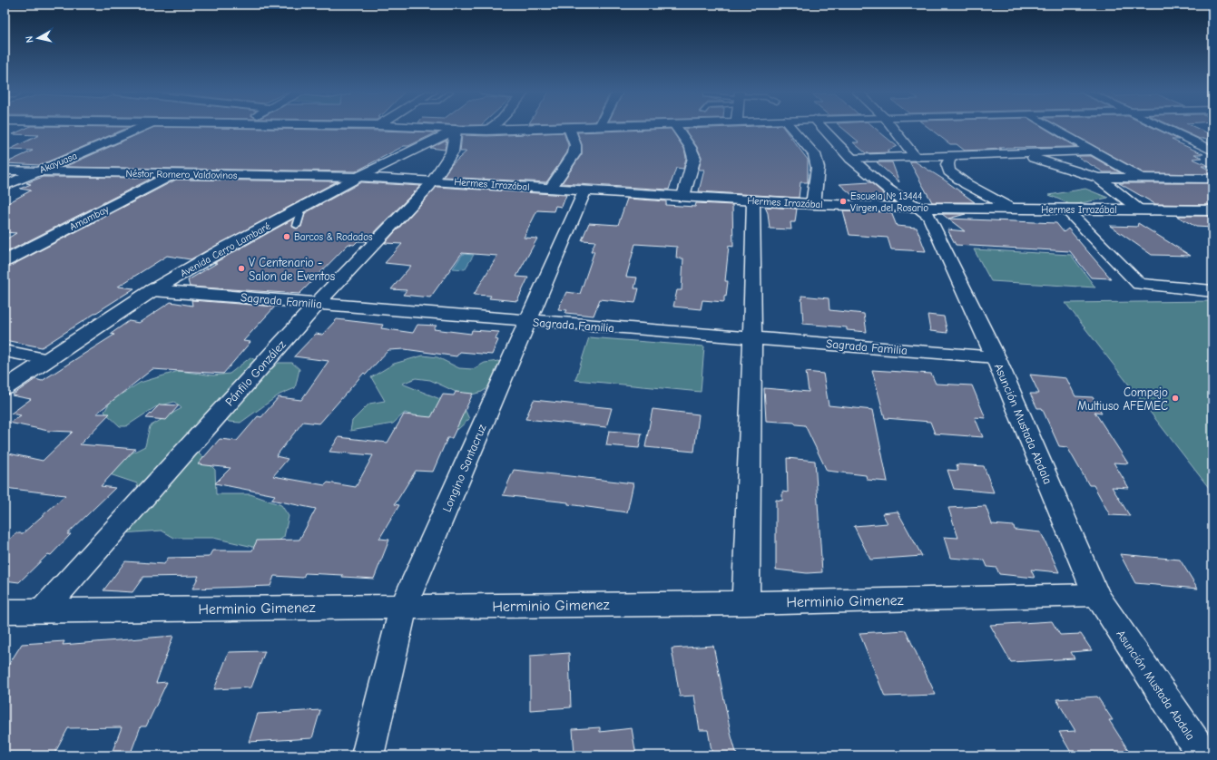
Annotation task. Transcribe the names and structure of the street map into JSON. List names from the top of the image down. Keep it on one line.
{"streets":{"street":["Akayuasa","Néstor Romero Valdovinos","Hermes Irrazábal","Amambay","Avenida Cerro Lambaré","Sagrada Familia","Pánfilo González","Asunción Mustada Abdala","Longino Santacruz","Herminio Gimenez"]},"crossings":[["Akayuasa","Néstor Romero Valdovinos"],["Néstor Romero Valdovinos","Hermes Irrazábal"],["Néstor Romero Valdovinos","Amambay"],["Néstor Romero Valdovinos","Avenida Cerro Lambaré"],["Hermes Irrazábal","Avenida Cerro Lambaré"],["Hermes Irrazábal","Pánfilo González"],["Hermes Irrazábal","Asunción Mustada Abdala"],["Hermes Irrazábal","Longino Santacruz"],["Avenida Cerro Lambaré","Sagrada Familia"],["Avenida Cerro Lambaré","Pánfilo González"],["Sagrada Familia","Pánfilo González"],["Sagrada Familia","Asunción Mustada Abdala"],["Sagrada Familia","Longino Santacruz"],["Pánfilo González","Herminio Gimenez"],["Asunción Mustada Abdala","Herminio Gimenez"],["Longino Santacruz","Herminio Gimenez"]],"places":["Escuela Nº 13444 Virgen del Rosario","Barcos & Rodados","V Centenario - Salon de Eventos","Compejo Multiuso AFEMEC"],"north":"left"}
